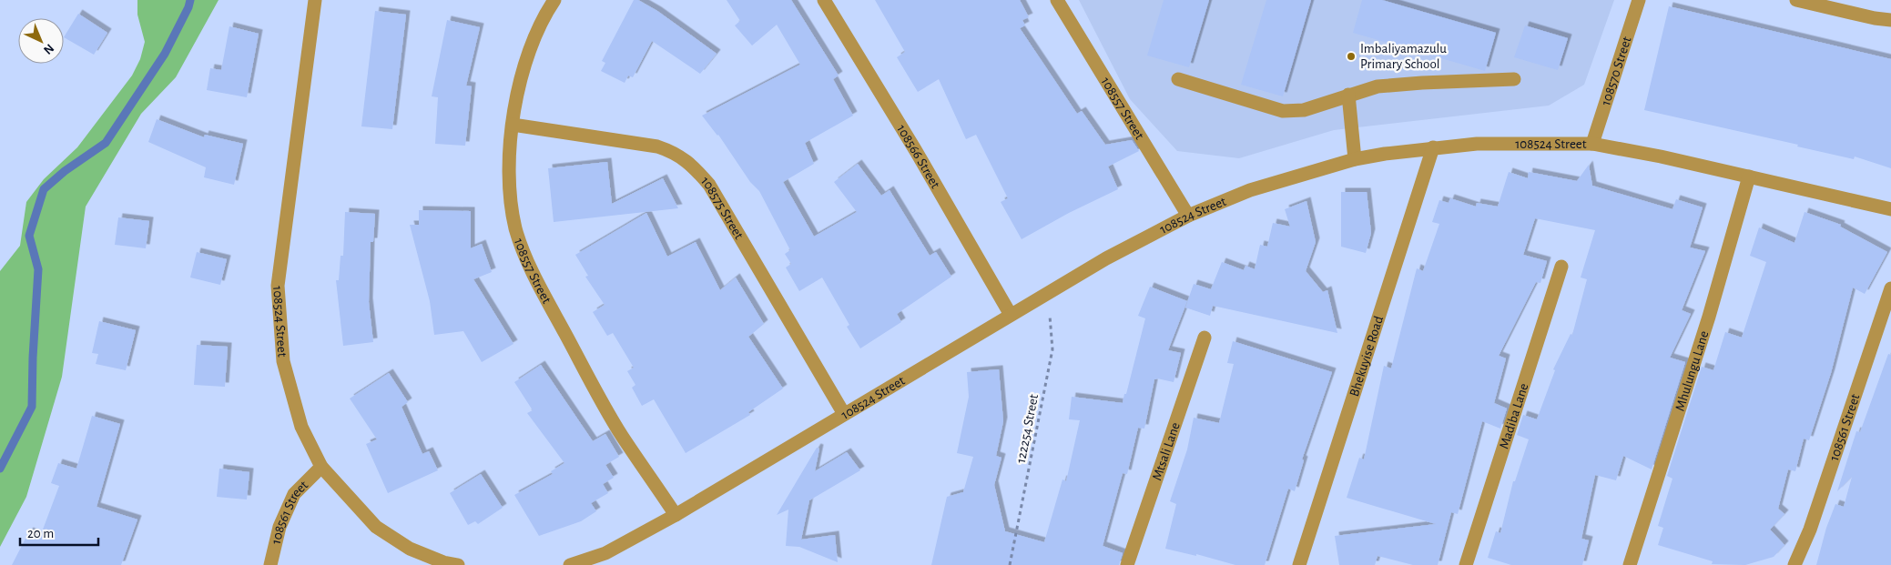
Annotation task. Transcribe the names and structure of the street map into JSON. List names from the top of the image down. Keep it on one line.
{"streets":{"street":["108570 Street","108557 Street","108524 Street","108566 Street","108575 Street","Bhekuyise Road","Mhulungu Lane","Madiba Lane","108561 Street","Mtsali Lane"],"path":["122254 Street"]},"crossings":[["108570 Street","108524 Street"],["108557 Street","108524 Street"],["108557 Street","108575 Street"],["108524 Street","108566 Street"],["108524 Street","108575 Street"],["108524 Street","Bhekuyise Road"],["108524 Street","Mhulungu Lane"],["108524 Street","108561 Street"],["108524 Street","122254 Street"]],"places":["Imbaliyamazulu Primary School"],"scale_bar":"20 m","north":"bottom right"}
